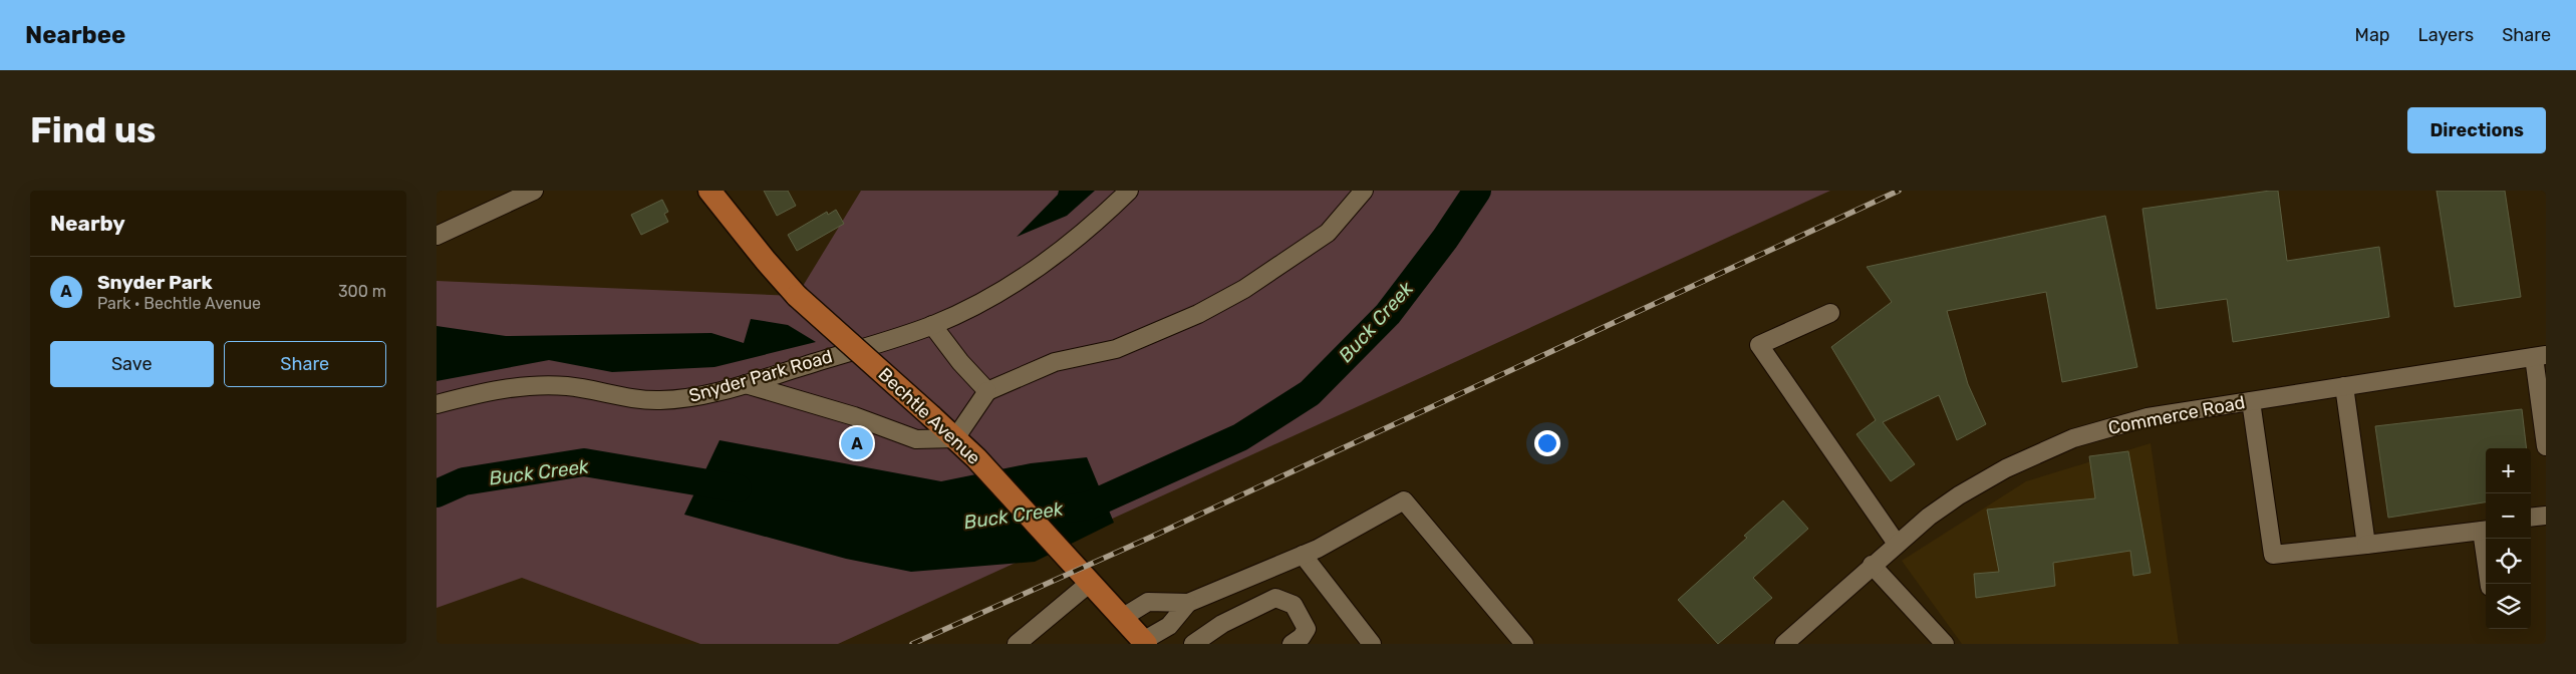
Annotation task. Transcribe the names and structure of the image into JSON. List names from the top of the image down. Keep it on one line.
{"streets":{"main road":["Bechtle Avenue"],"street":["Snyder Park Road","Commerce Road"]},"water":["Buck Creek"],"page":{"header":"Nearbee","nav":["Map","Layers","Share"],"buttons":["Directions",["Save","Share"]],"title":"Find us","heading":"Nearby","list":[{"mark":"A","name":"Snyder Park","note":"Park · Bechtle Avenue","value":"300 m"}],"pins":"A","map_buttons":["+","−"]}}
